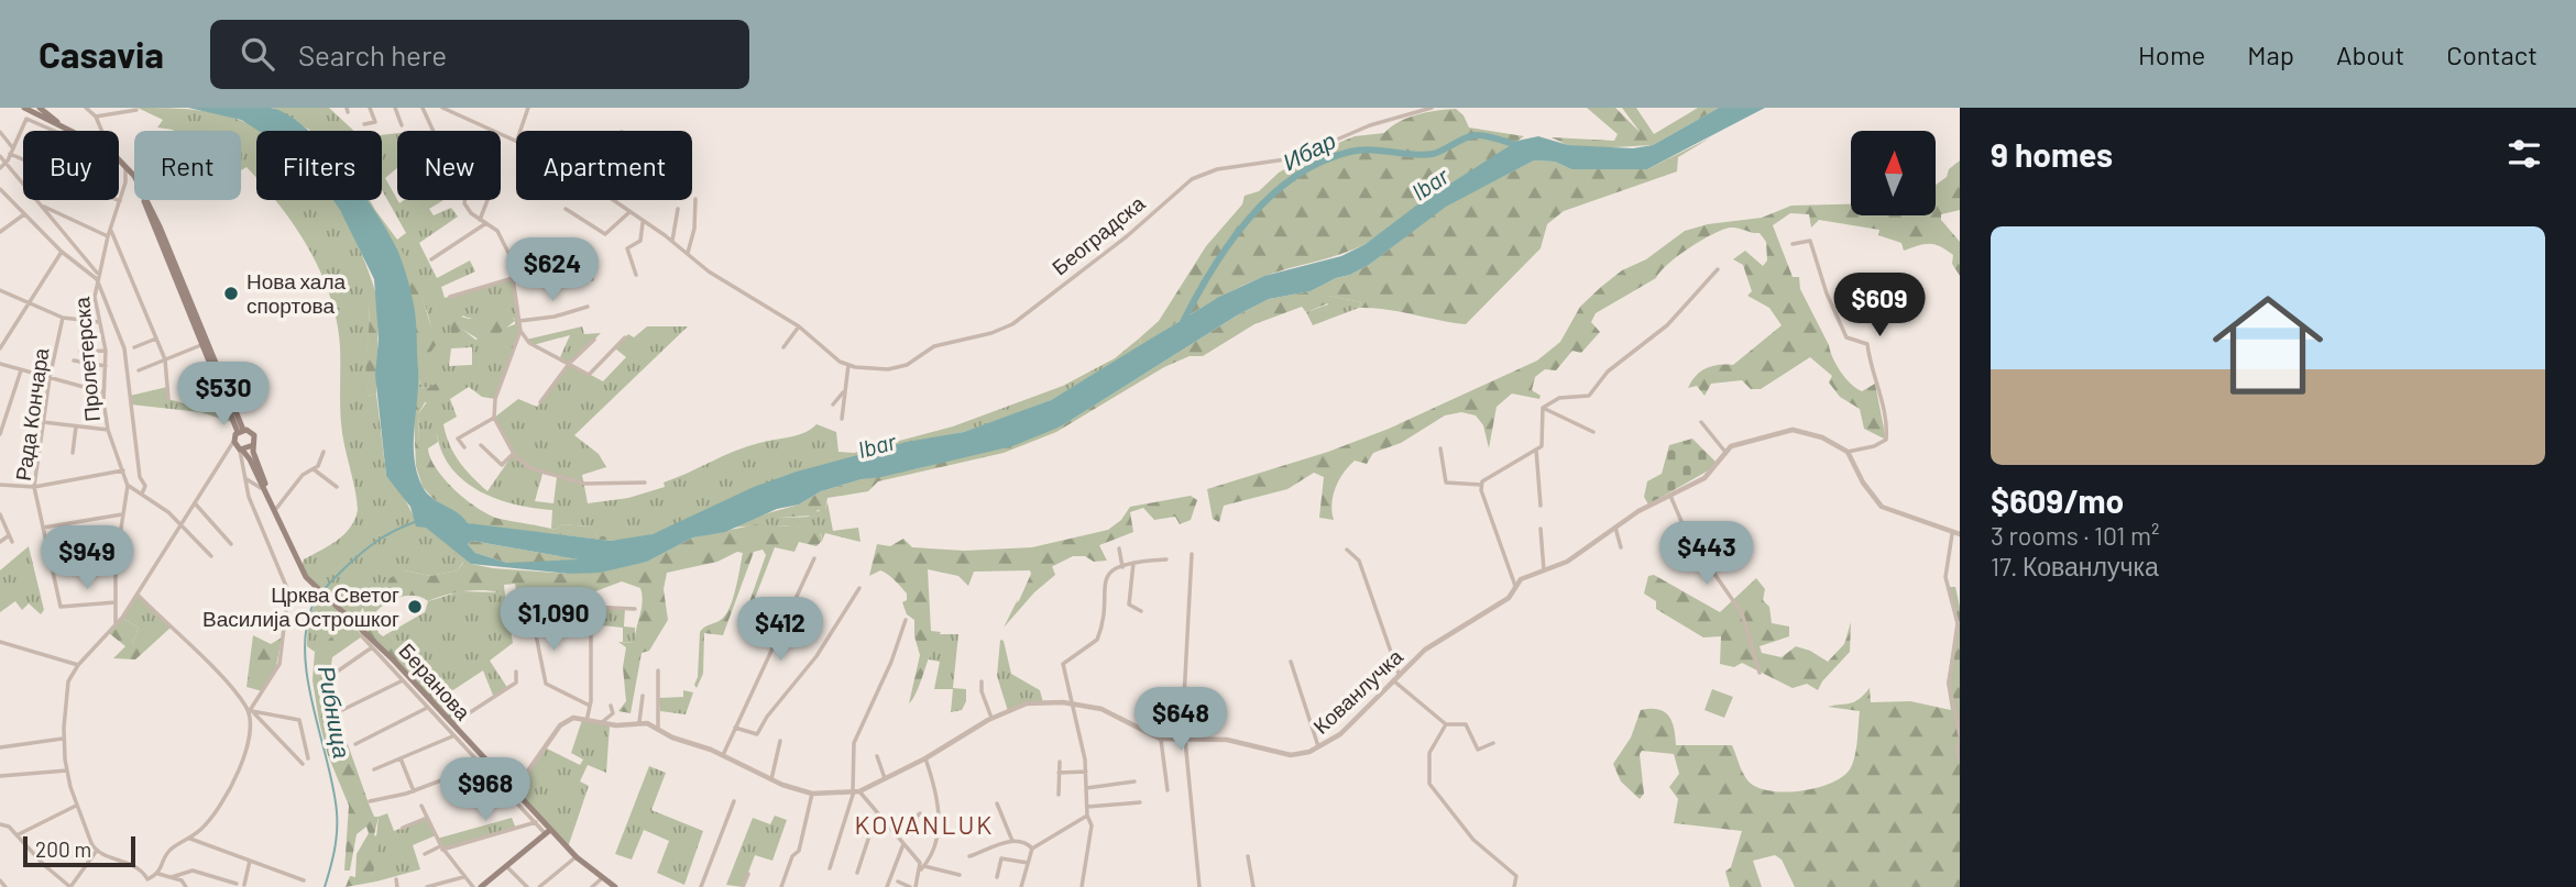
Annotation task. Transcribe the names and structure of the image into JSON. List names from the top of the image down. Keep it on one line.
{"streets":{"main road":["Беранова"],"street":["Београдска","Пролетерска","Рада Кончара","Кованлучка"]},"crossings":[["Пролетерска","Рада Кончара"]],"districts":["KOVANLUK"],"water":["Ибар","Ibar","Рибница"],"places":["Нова хала спортова","Црква Светог Василија Острошког"],"scale_bar":"200 m","north":"top","page":{"header":"Casavia","search":"Search here","nav":["Home","Map","About","Contact"],"heading":"9 homes","chip":["Buy","Rent","Filters","New","Apartment"],"list":[{"name":"$609/mo","note":"3 rooms · 101 m² · 17. Кованлучка"}],"price":["$624","$609","$530","$443","$949","$1,090","$412","$648","$968"],"scale":"200 m"}}
